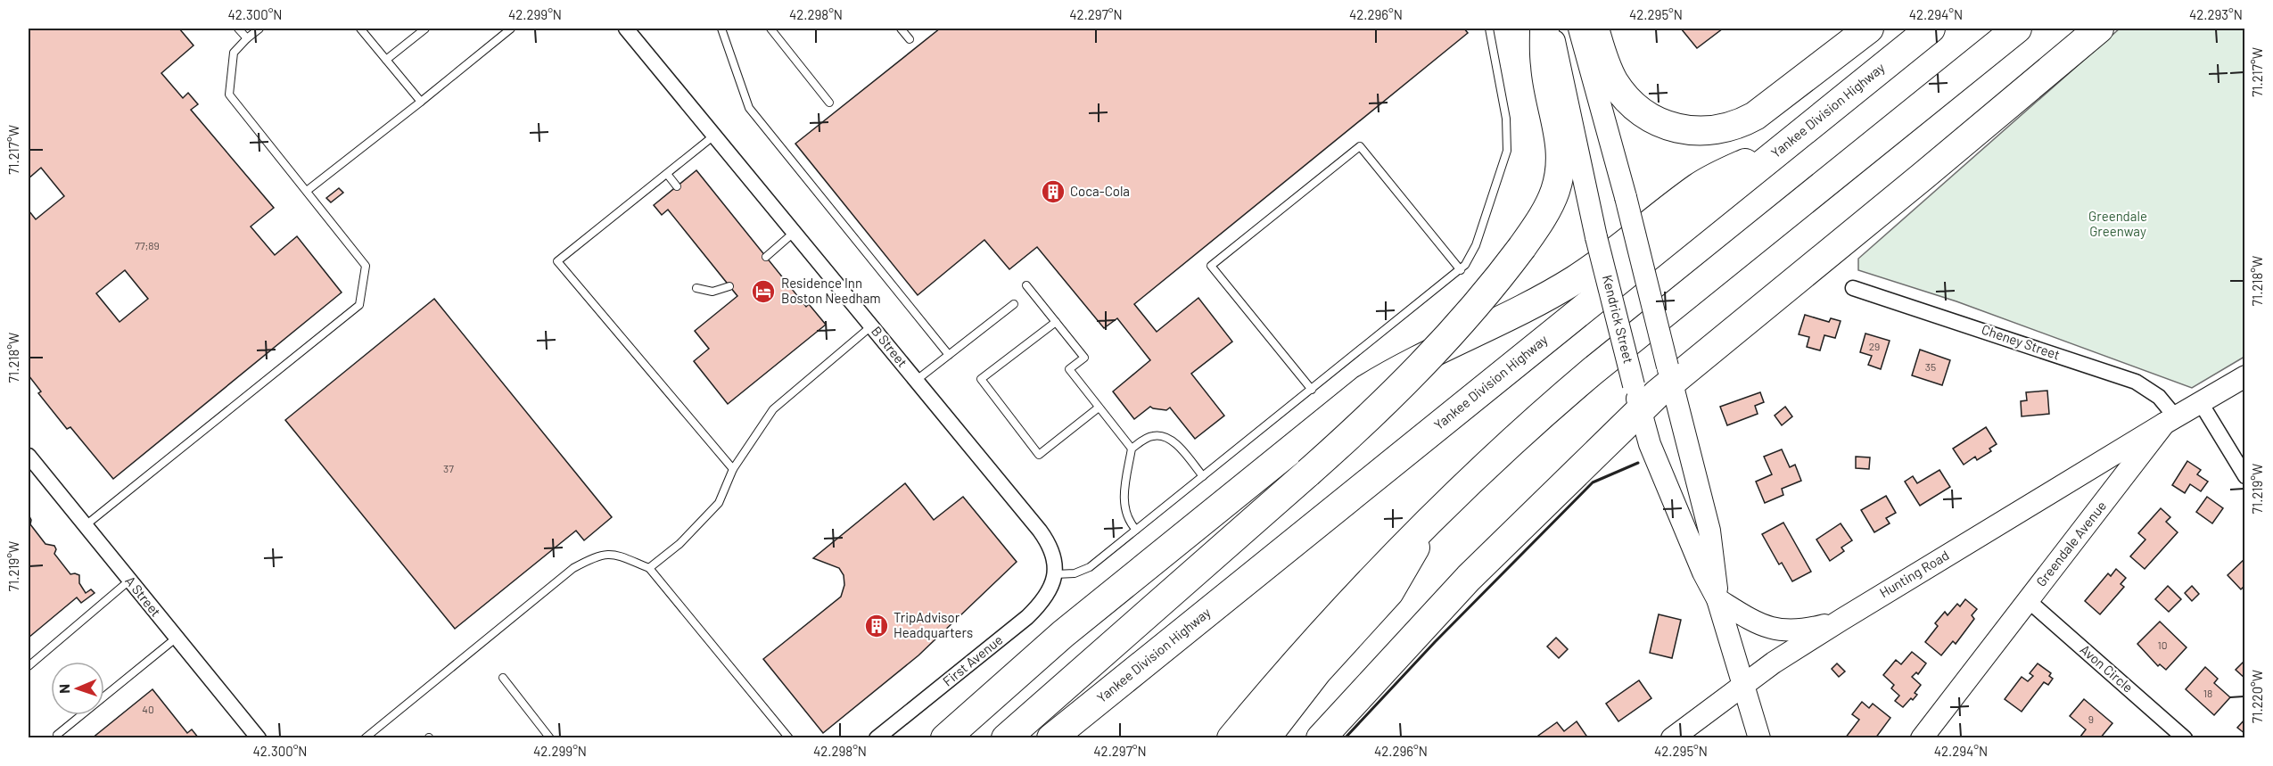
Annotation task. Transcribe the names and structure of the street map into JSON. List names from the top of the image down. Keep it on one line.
{"streets":{"highway":["Yankee Division Highway"],"main road":["Kendrick Street","Greendale Avenue","Hunting Road"],"street":["Cheney Street","B Street","A Street","First Avenue","Avon Circle"]},"crossings":[["Kendrick Street","Hunting Road"],["Cheney Street","Greendale Avenue"],["Cheney Street","Hunting Road"],["B Street","First Avenue"],["Greendale Avenue","Hunting Road"],["Greendale Avenue","Avon Circle"]],"parks":["Greendale Greenway"],"places":{"building":["Coca-Cola","TripAdvisor Headquarters"],"hotel":["Residence Inn Boston Needham"]},"house_numbers":["77;89","29","35","37","10","18","40","9"],"north":"left","coordinates":["42.300°N","42.299°N","42.298°N","42.297°N","42.296°N","42.295°N","42.294°N","42.293°N","71.217°W","71.218°W","71.219°W","71.220°W"]}
